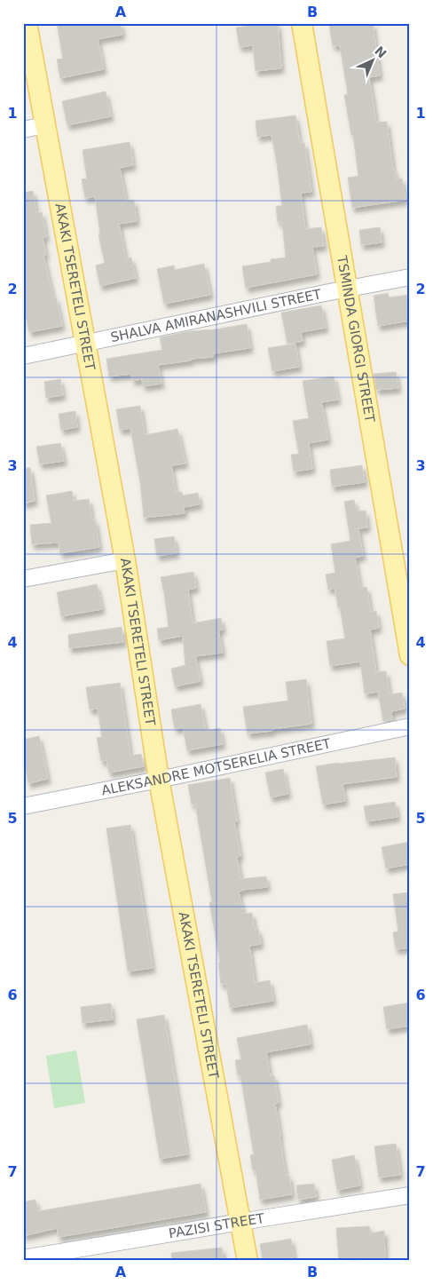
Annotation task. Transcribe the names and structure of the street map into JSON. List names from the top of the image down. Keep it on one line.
{"streets":{"main road":["AKAKI TSERETELI STREET","TSMINDA GIORGI STREET"],"street":["SHALVA AMIRANASHVILI STREET","ALEKSANDRE MOTSERELIA STREET","PAZISI STREET"]},"crossings":[["AKAKI TSERETELI STREET","SHALVA AMIRANASHVILI STREET"],["AKAKI TSERETELI STREET","ALEKSANDRE MOTSERELIA STREET"],["AKAKI TSERETELI STREET","PAZISI STREET"],["SHALVA AMIRANASHVILI STREET","TSMINDA GIORGI STREET"]],"north":"top right","grid":{"columns":["A","B"],"rows":["1","2","3","4","5","6","7"]}}
